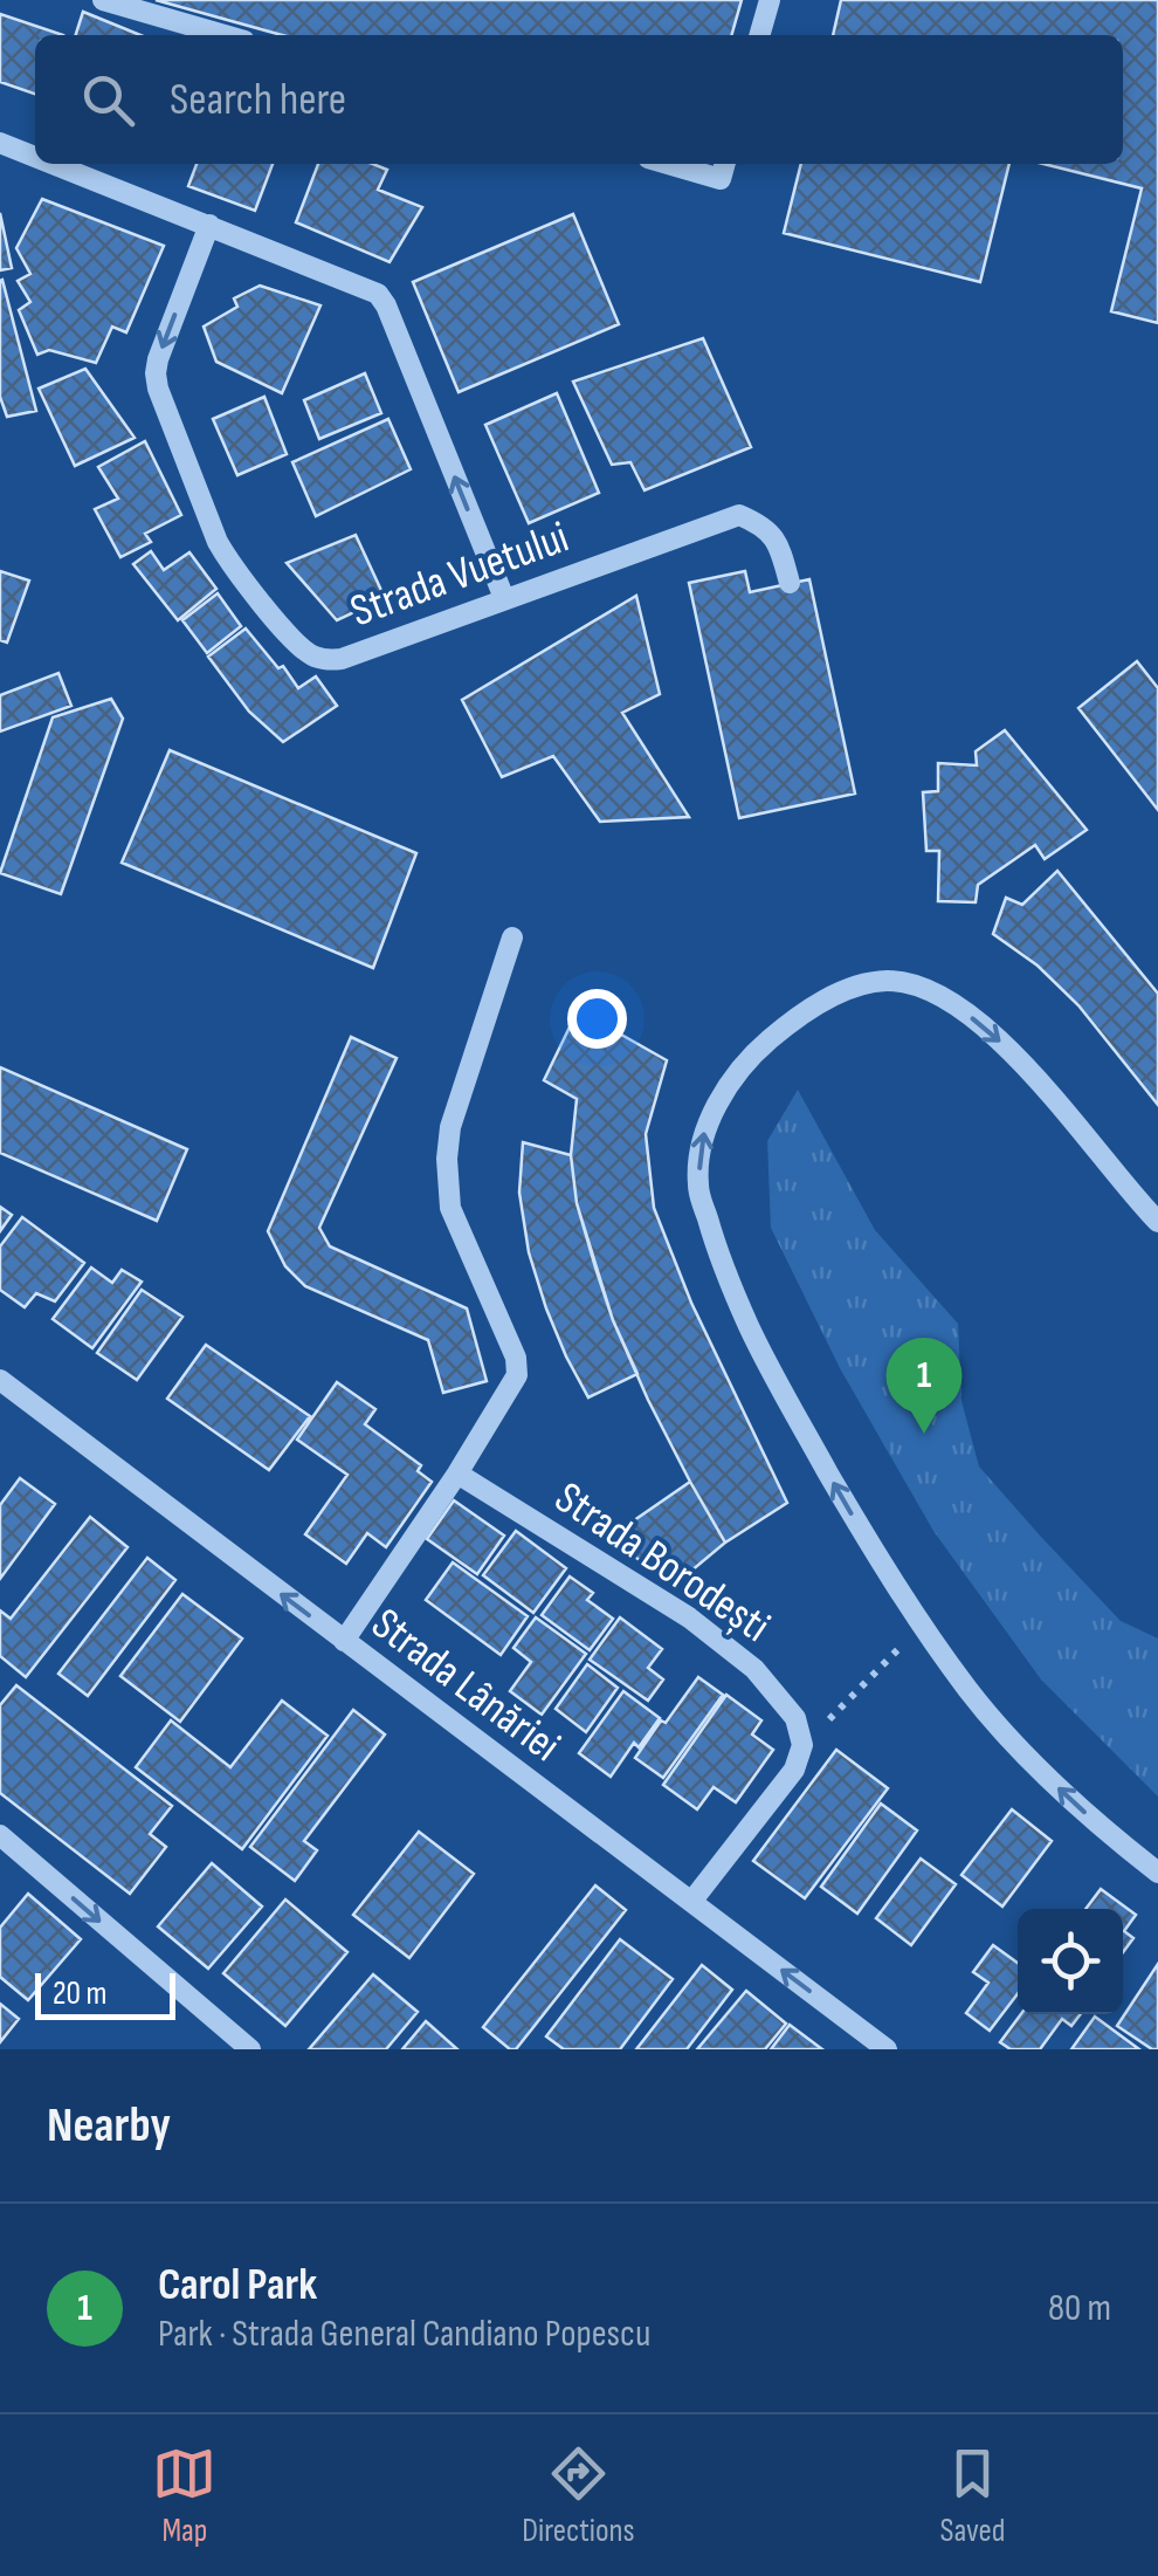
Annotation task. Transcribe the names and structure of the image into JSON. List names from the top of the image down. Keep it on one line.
{"streets":{"street":["Strada Vuetului","Strada Borodești","Strada Lânăriei"]},"one_way":["Strada Lânăriei"],"scale_bar":"20 m","page":{"search":"Search here","pins":"1","scale":"20 m","heading":"Nearby","list":[{"mark":"1","name":"Carol Park","note":"Park · Strada General Candiano Popescu","value":"80 m"}],"nav":["Map","Directions","Saved"]}}
